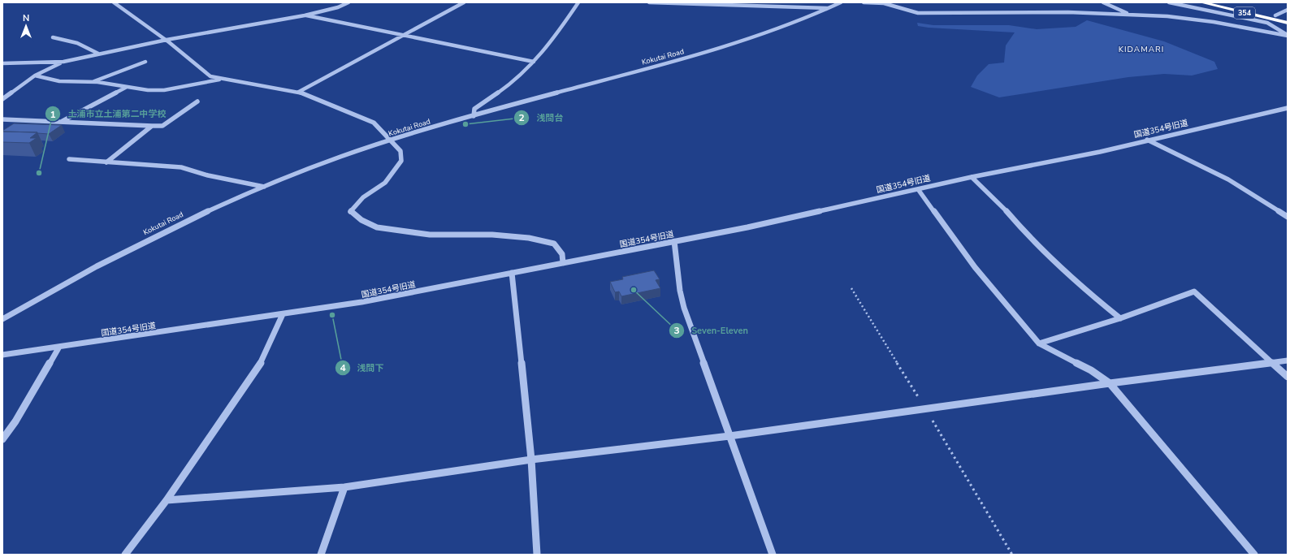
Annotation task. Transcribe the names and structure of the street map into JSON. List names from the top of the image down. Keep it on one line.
{"streets":{"highway":["354"],"street":["Kokutai Road","国道354号旧道"]},"districts":["KIDAMARI"],"places":["浅間台","土浦市立土浦第二中学校","Seven-Eleven","浅間下"],"north":"top"}
